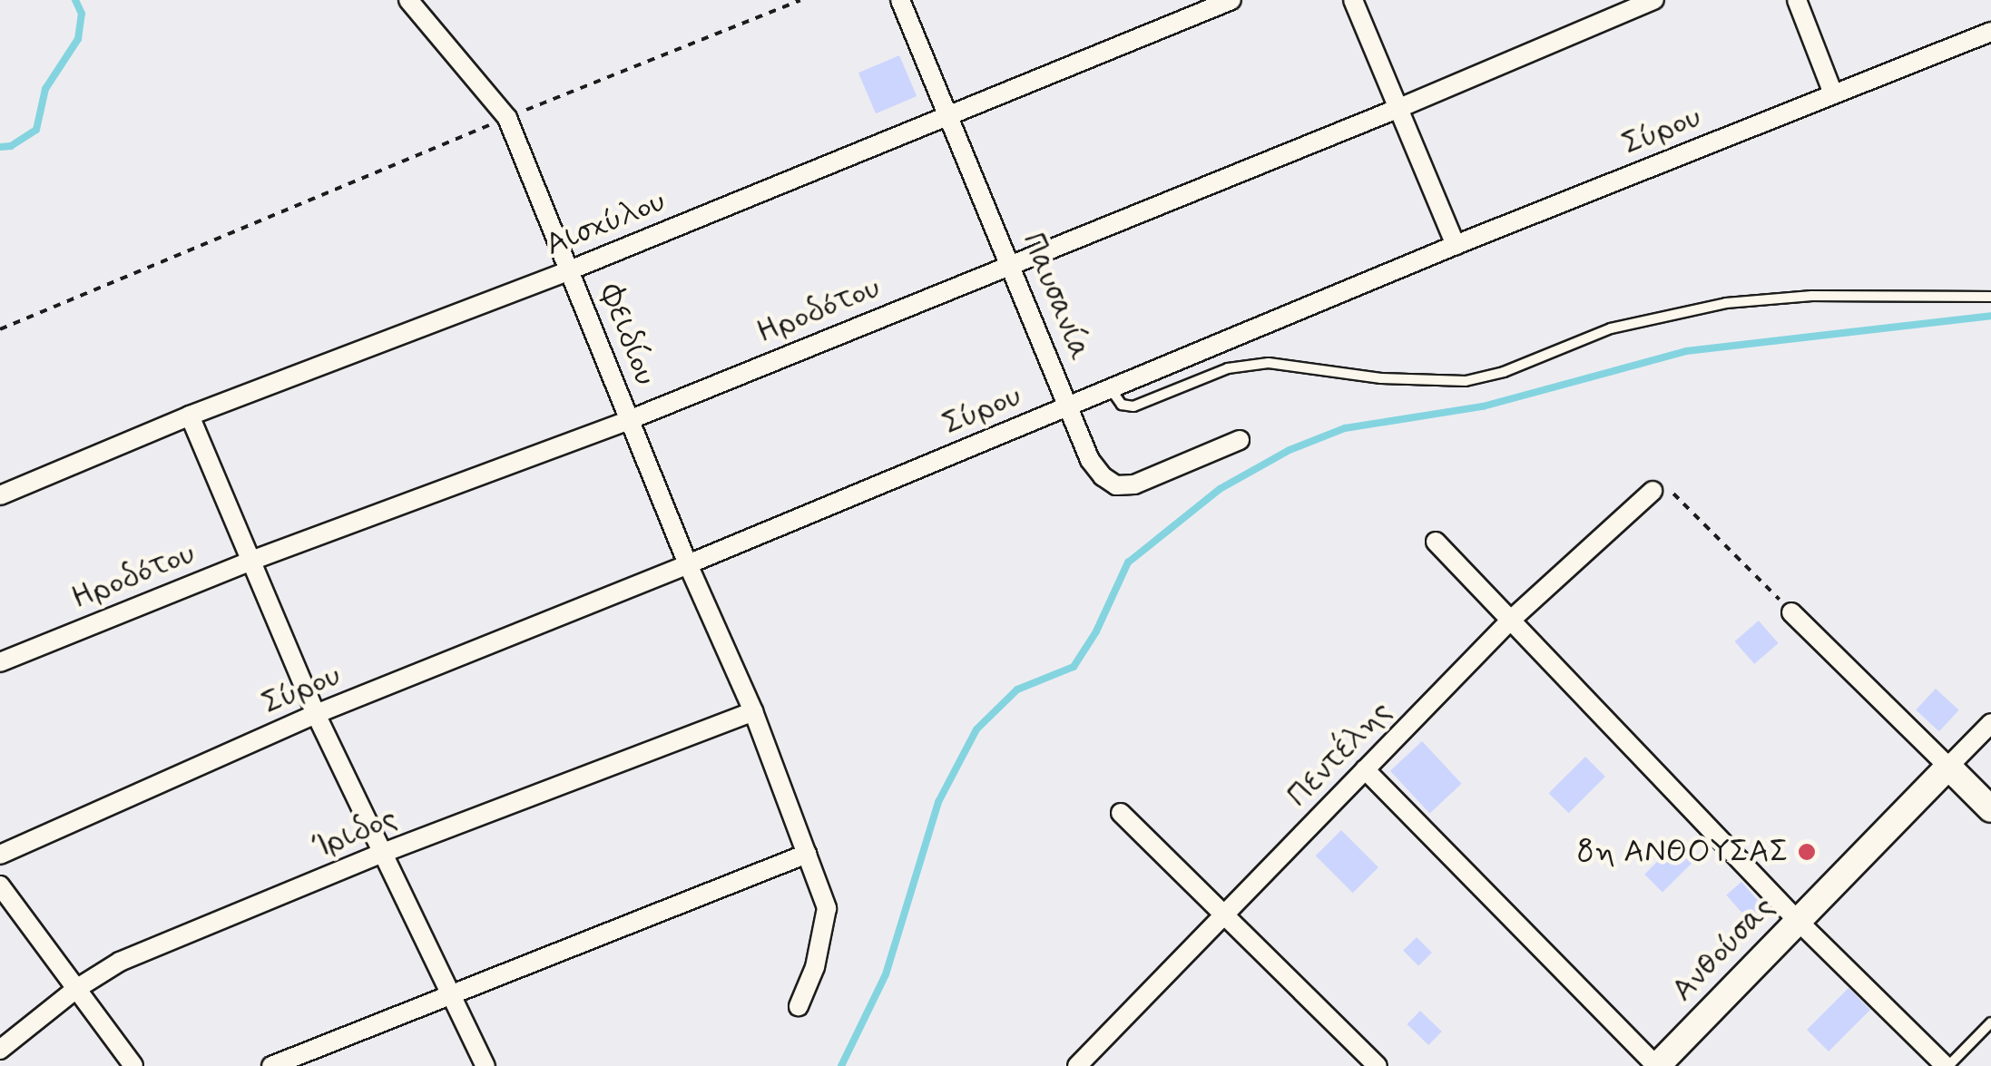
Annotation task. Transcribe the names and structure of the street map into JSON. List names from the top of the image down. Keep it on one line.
{"streets":{"street":["Σύρου","Αισχύλου","Παυσανία","Ηροδότου","Φειδίου","Πεντέλης","Ίριδος","Ανθούσας"]},"crossings":[["Σύρου","Παυσανία"],["Σύρου","Φειδίου"],["Αισχύλου","Παυσανία"],["Αισχύλου","Φειδίου"],["Παυσανία","Ηροδότου"],["Ηροδότου","Φειδίου"],["Φειδίου","Ίριδος"]],"places":["8η ΑΝΘΟΥΣΑΣ"]}
